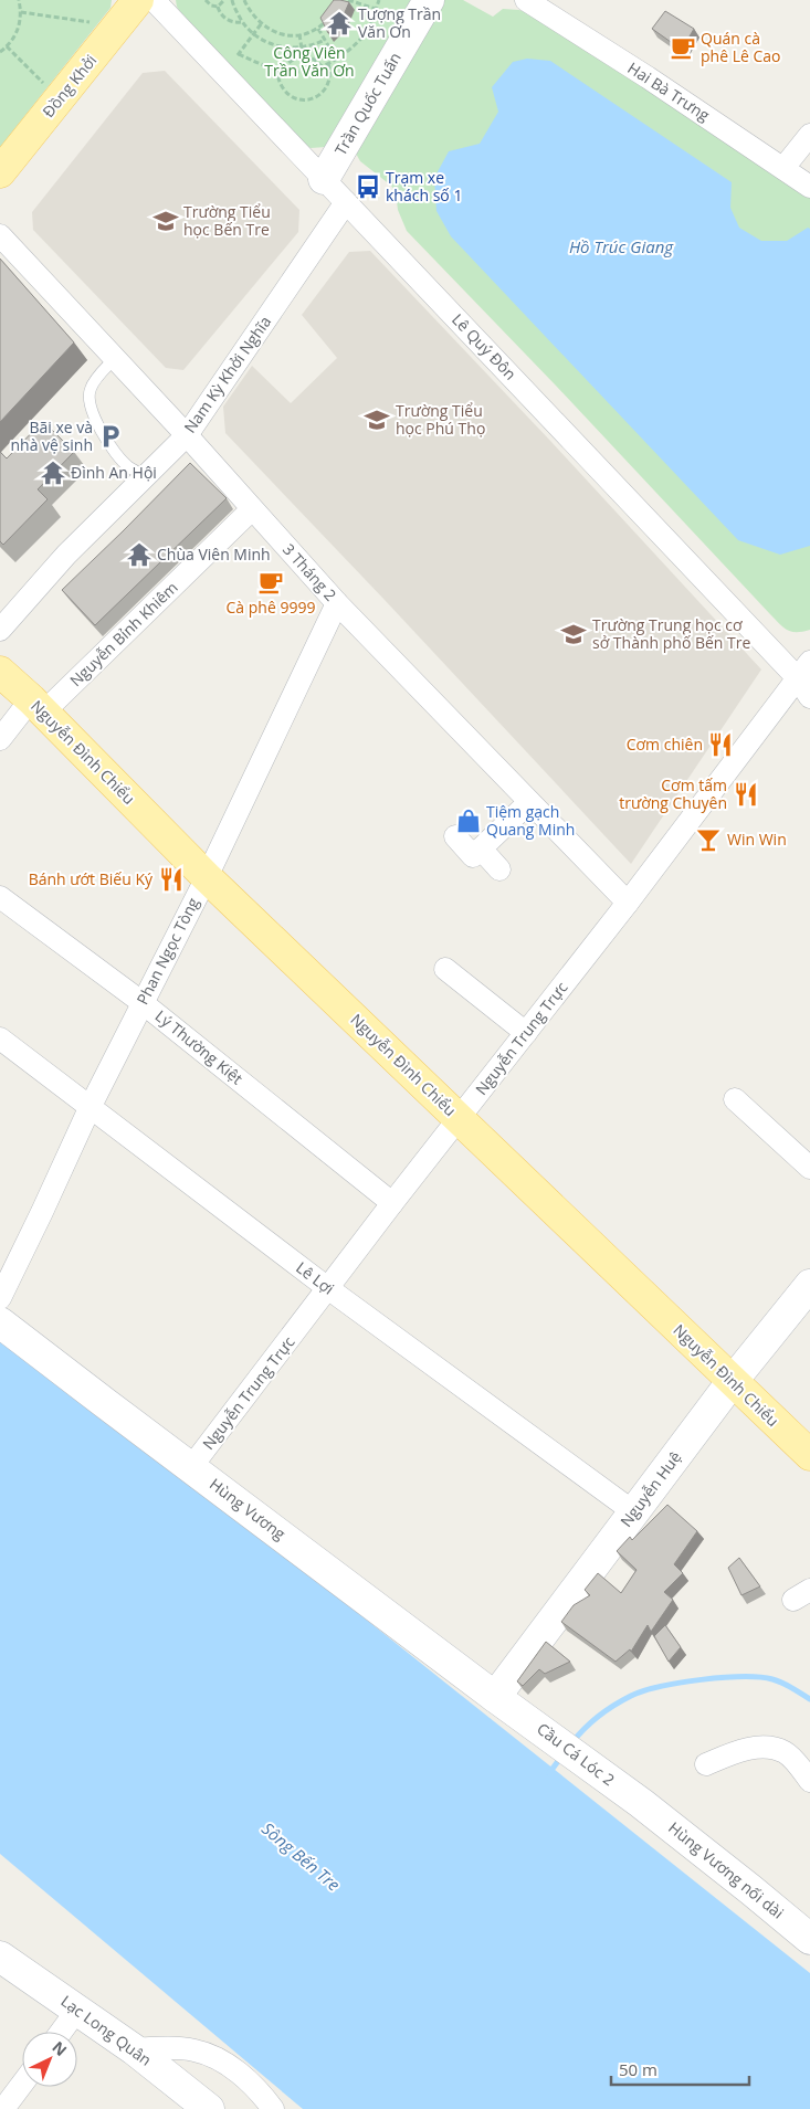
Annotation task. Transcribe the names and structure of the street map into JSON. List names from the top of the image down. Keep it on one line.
{"streets":{"main road":["Đồng Khởi","Nguyễn Đình Chiểu"],"street":["Hai Bà Trưng","Trần Quốc Tuấn","Lê Quý Đôn","Nam Kỳ Khởi Nghĩa","3 Tháng 2","Nguyễn Bỉnh Khiêm","Phan Ngọc Tòng","Nguyễn Trung Trực","Lý Thường Kiệt","Lê Lợi","Nguyễn Huệ","Hùng Vương","Cầu Cá Lóc 2","Hùng Vương nối dài","Lạc Long Quân"]},"crossings":[["Trần Quốc Tuấn","Lê Quý Đôn"],["Lê Quý Đôn","Nam Kỳ Khởi Nghĩa"],["Lê Quý Đôn","Nguyễn Trung Trực"],["Nam Kỳ Khởi Nghĩa","3 Tháng 2"],["3 Tháng 2","Nguyễn Bỉnh Khiêm"],["3 Tháng 2","Phan Ngọc Tòng"],["3 Tháng 2","Nguyễn Trung Trực"],["Nguyễn Bỉnh Khiêm","Nguyễn Đình Chiểu"],["Nguyễn Đình Chiểu","Phan Ngọc Tòng"],["Nguyễn Đình Chiểu","Nguyễn Trung Trực"],["Nguyễn Đình Chiểu","Nguyễn Huệ"],["Phan Ngọc Tòng","Lý Thường Kiệt"],["Phan Ngọc Tòng","Lê Lợi"],["Nguyễn Trung Trực","Lý Thường Kiệt"],["Nguyễn Trung Trực","Lê Lợi"],["Nguyễn Trung Trực","Hùng Vương"],["Lê Lợi","Nguyễn Huệ"],["Nguyễn Huệ","Hùng Vương"],["Nguyễn Huệ","Cầu Cá Lóc 2"],["Hùng Vương","Cầu Cá Lóc 2"],["Cầu Cá Lóc 2","Hùng Vương nối dài"]],"water":["Hồ Trúc Giang","Sông Bến Tre"],"parks":["Công Viên Trần Văn Ơn"],"places":{"temple":["Tượng Trần Văn Ơn","Đình An Hội","Chùa Viên Minh"],"cafe":["Quán cà phê Lê Cao","Cà phê 9999"],"bus stop":["Trạm xe khách số 1"],"school or university":["Trường Tiểu học Bến Tre","Trường Tiểu học Phú Thọ","Trường Trung học cơ sở Thành phố Bến Tre"],"parking":["Bãi xe và nhà vệ sinh"],"restaurant":["Cơm chiên","Cơm tấm trường Chuyên","Bánh ướt Biếu Ký"],"shop":["Tiệm gạch Quang Minh"],"bar":["Win Win"]},"scale_bar":"50 m","north":"top right"}
